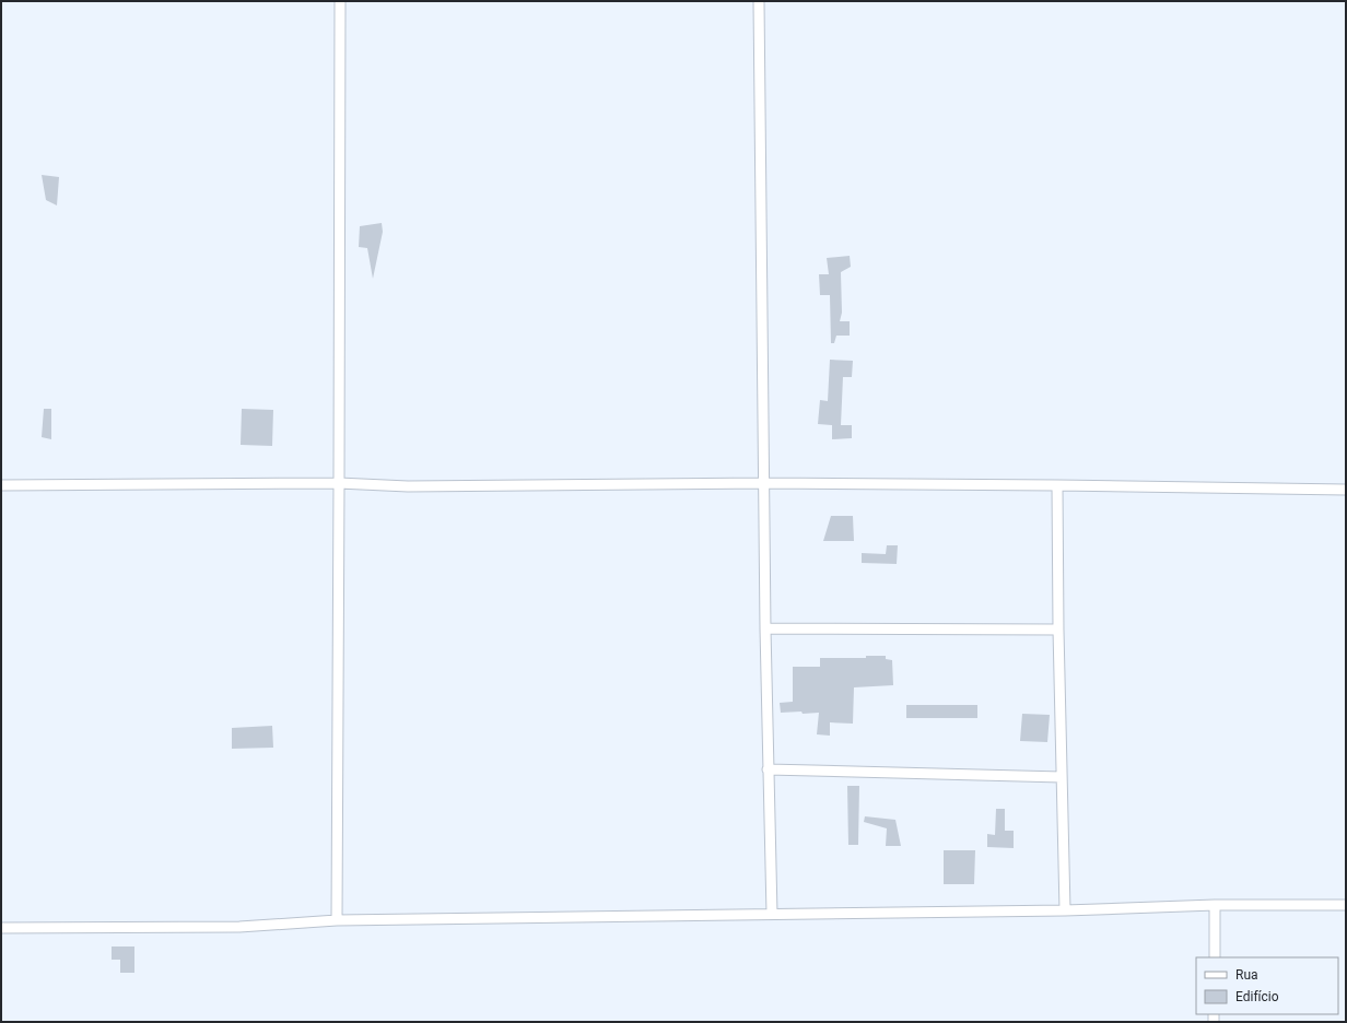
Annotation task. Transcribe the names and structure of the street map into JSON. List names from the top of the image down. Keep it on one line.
{"legend":["Rua","Edifício"]}
